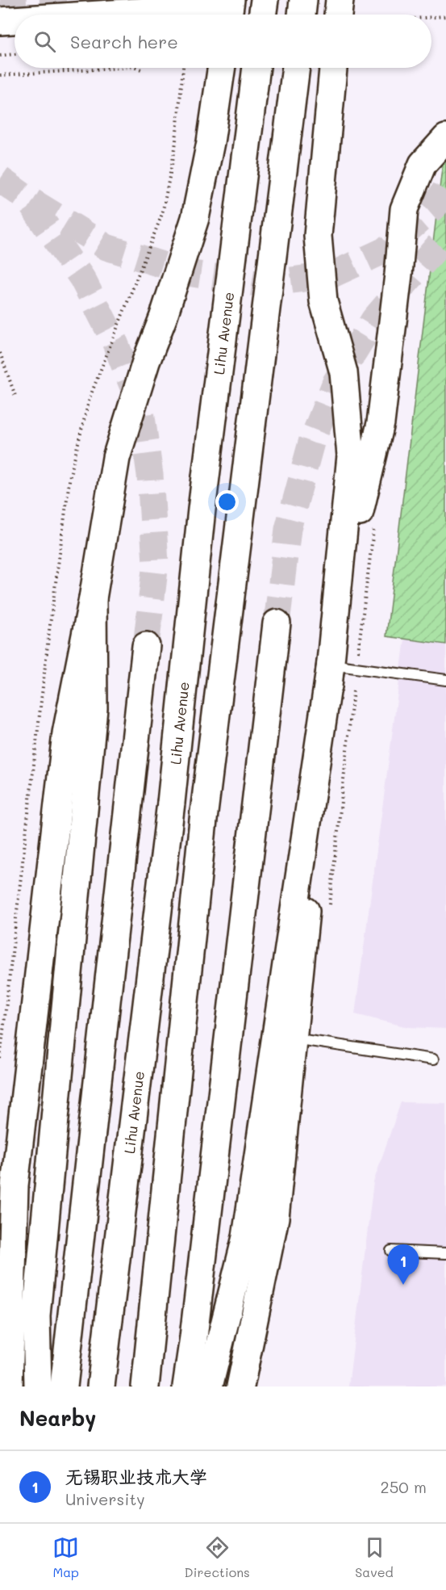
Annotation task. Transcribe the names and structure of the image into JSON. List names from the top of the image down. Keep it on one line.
{"streets":{"main road":["Lihu Avenue"]},"page":{"search":"Search here","pins":"1","heading":"Nearby","list":[{"mark":"1","name":"无锡职业技术大学","note":"University","value":"250 m"}],"nav":["Map","Directions","Saved"]}}
